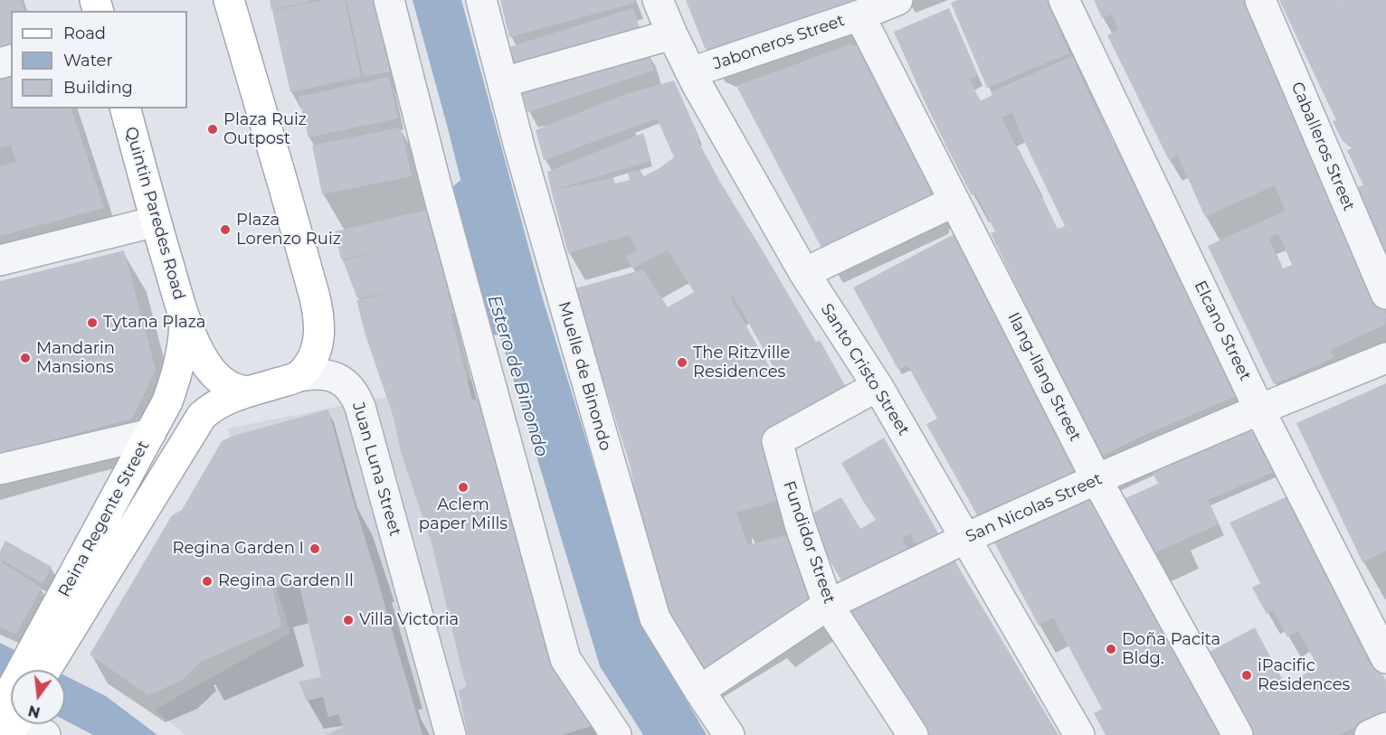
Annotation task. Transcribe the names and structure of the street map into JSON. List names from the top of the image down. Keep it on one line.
{"streets":{"main road":["Quintin Paredes Road","Reina Regente Street"],"street":["Jaboneros Street","Caballeros Street","Elcano Street","Santo Cristo Street","Muelle de Binondo","Ilang-Ilang Street","Juan Luna Street","San Nicolas Street","Fundidor Street"]},"crossings":[["Jaboneros Street","Santo Cristo Street"],["Jaboneros Street","Ilang-Ilang Street"],["Quintin Paredes Road","Reina Regente Street"],["Elcano Street","San Nicolas Street"],["Santo Cristo Street","San Nicolas Street"],["Santo Cristo Street","Fundidor Street"],["Muelle de Binondo","San Nicolas Street"],["Ilang-Ilang Street","San Nicolas Street"],["San Nicolas Street","Fundidor Street"]],"water":["Estero de Binondo"],"places":["Plaza Ruiz Outpost","Plaza Lorenzo Ruiz","Tytana Plaza","Mandarin Mansions","The Ritzville Residences","Aclem paper Mills","Regina Garden I","Regina Garden ll","Villa Victoria","Doña Pacita Bldg.","iPacific Residences"],"legend":["Road","Water","Building"],"north":"bottom"}
